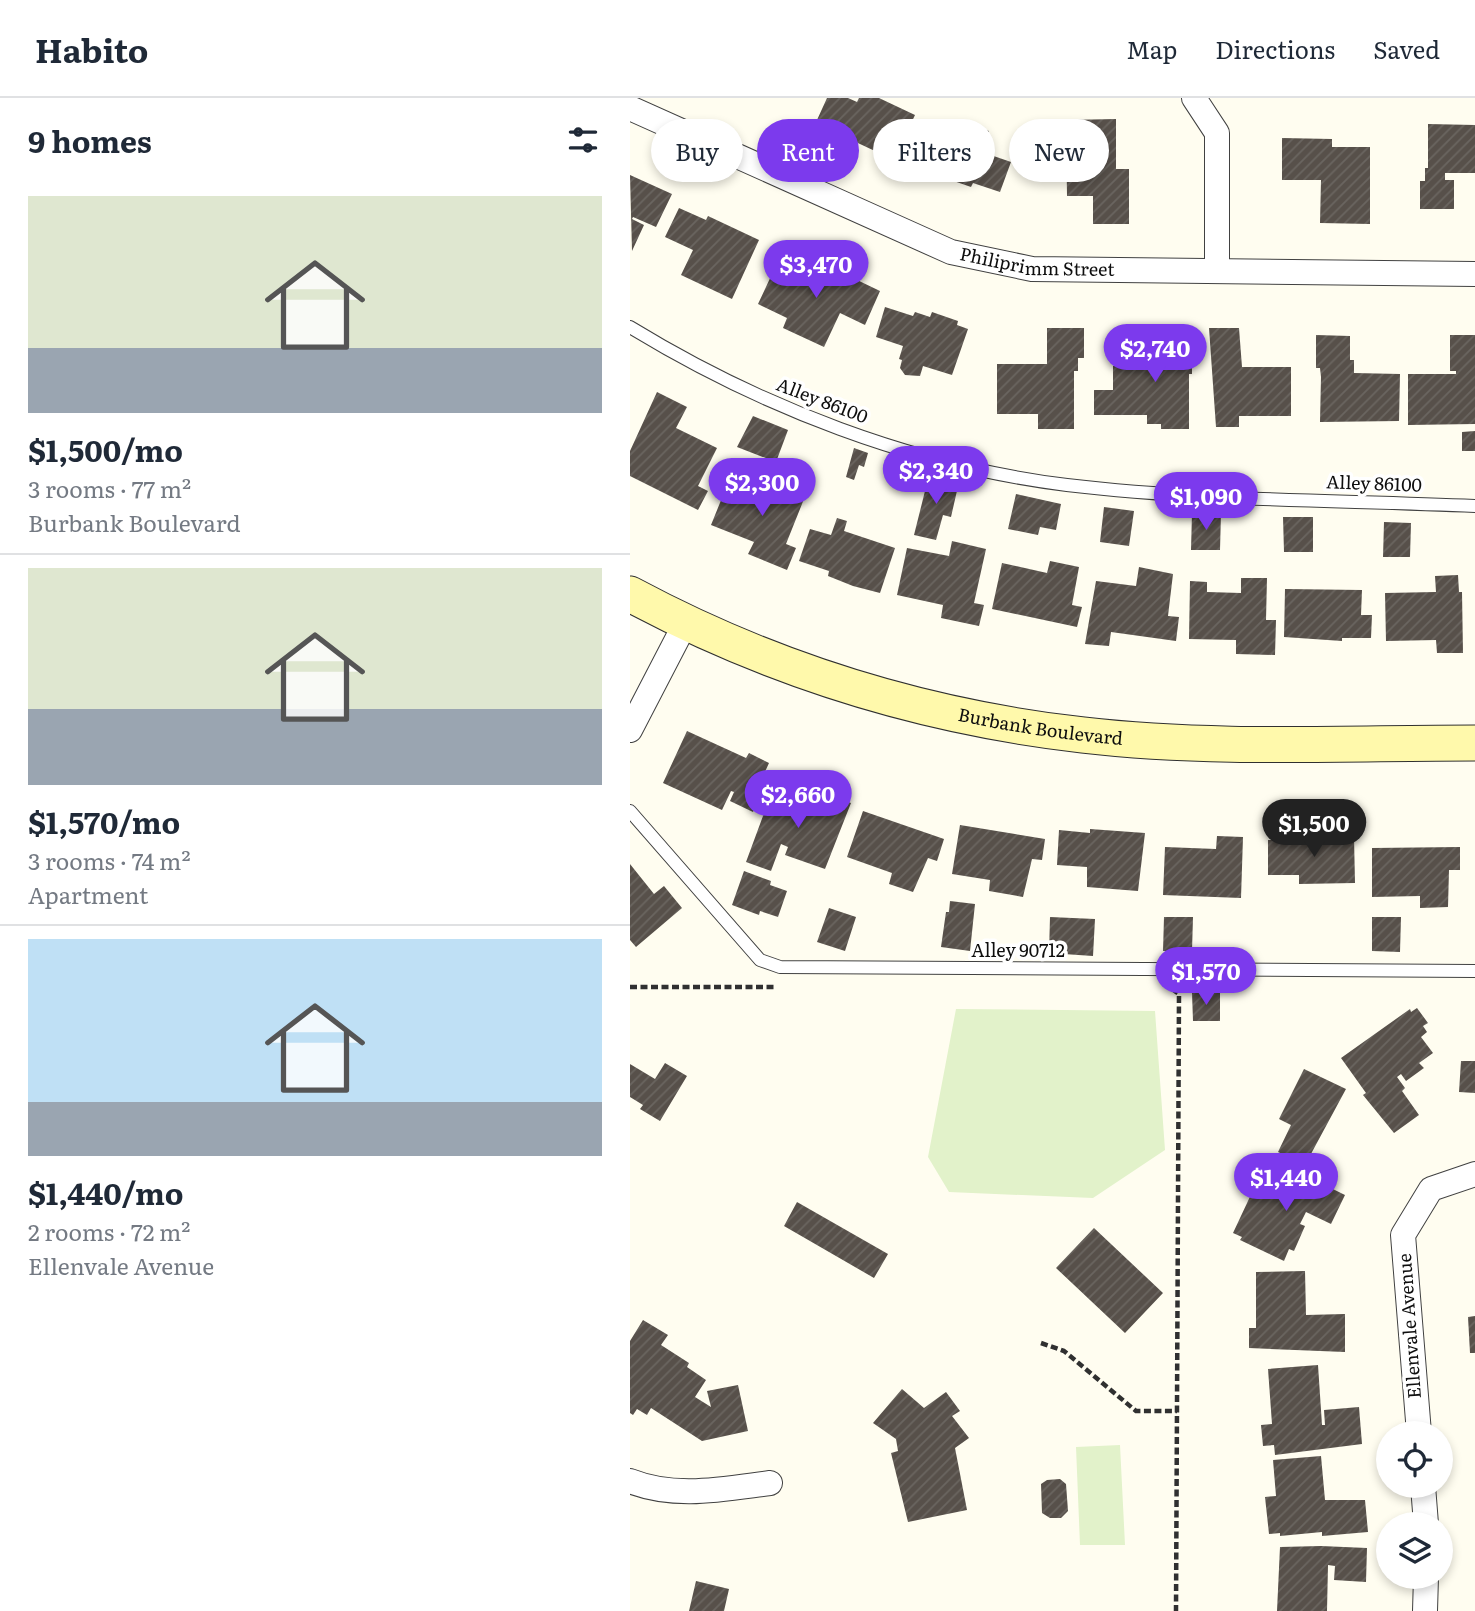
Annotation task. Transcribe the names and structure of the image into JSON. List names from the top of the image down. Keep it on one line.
{"streets":{"street":["Philiprimm Street","Burbank Boulevard","Ellenvale Avenue"],"lane":["Alley 86100","Alley 90712"]},"page":{"header":"Habito","nav":["Map","Directions","Saved"],"heading":"9 homes","chip":["Buy","Rent","Filters","New"],"list":[{"name":"$1,500/mo","note":"3 rooms · 77 m² · Burbank Boulevard"},{"name":"$1,570/mo","note":"3 rooms · 74 m² · Apartment"},{"name":"$1,440/mo","note":"2 rooms · 72 m² · Ellenvale Avenue"}],"price":["$3,470","$2,740","$2,340","$2,300","$1,090","$2,660","$1,500","$1,570","$1,440"]}}
